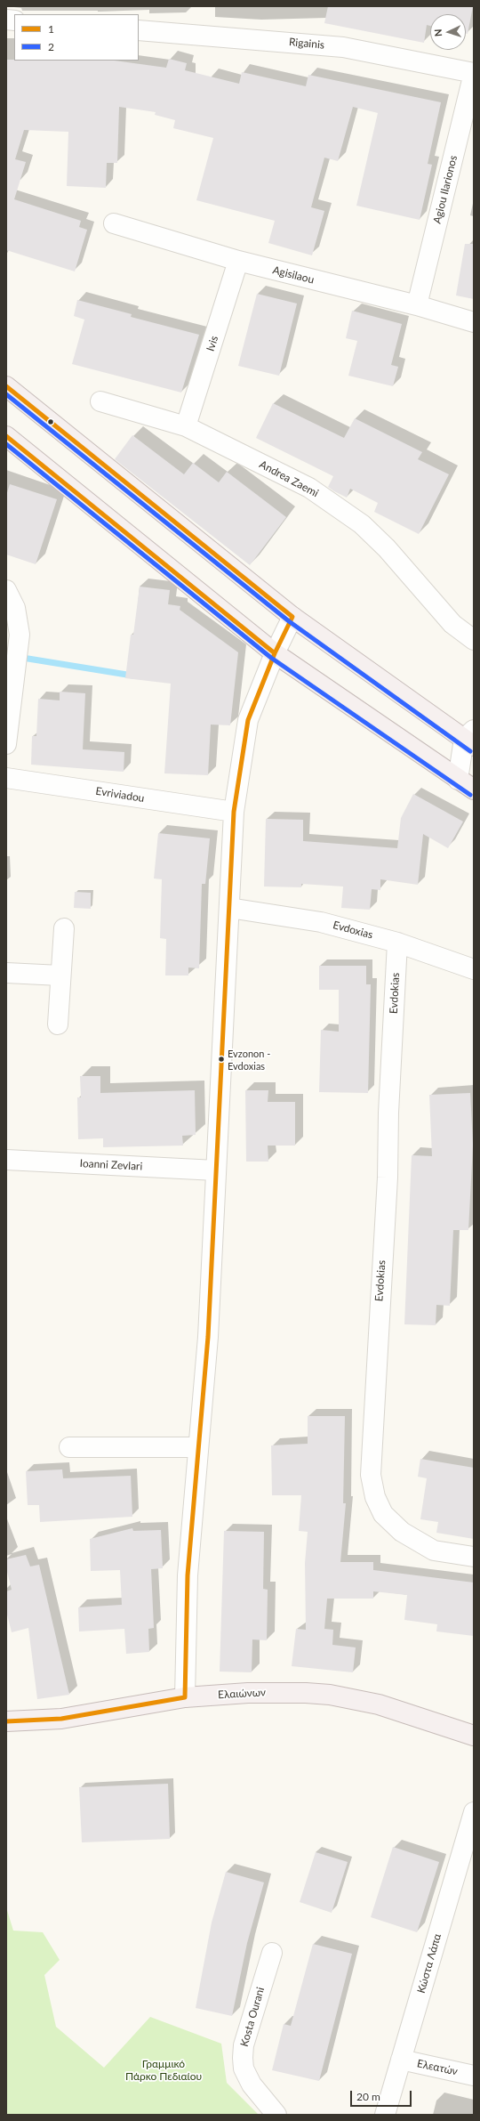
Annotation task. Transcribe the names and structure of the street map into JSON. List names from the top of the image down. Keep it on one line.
{"streets":{"main road":["Ελαιώνων"],"street":["Rigainis","Agiou Ilarionos","Agisilaou","Ivis","Andrea Zaemi","Evriviadou","Evdoxias","Evdokias","Ioanni Zevlari","Κώστα Λάπα","Kosta Ourani","Ελεατών"]},"crossings":[["Rigainis","Agiou Ilarionos"],["Agiou Ilarionos","Agisilaou"],["Agisilaou","Ivis"],["Ivis","Andrea Zaemi"],["Evdoxias","Evdokias"],["Κώστα Λάπα","Ελεατών"]],"parks":["Γραμμικό Πάρκο Πεδιαίου"],"places":["Evzonon - Evdoxias"],"lines":["transit line 1","transit line 2"],"legend":["1","2"],"scale_bar":"20 m","north":"left"}
